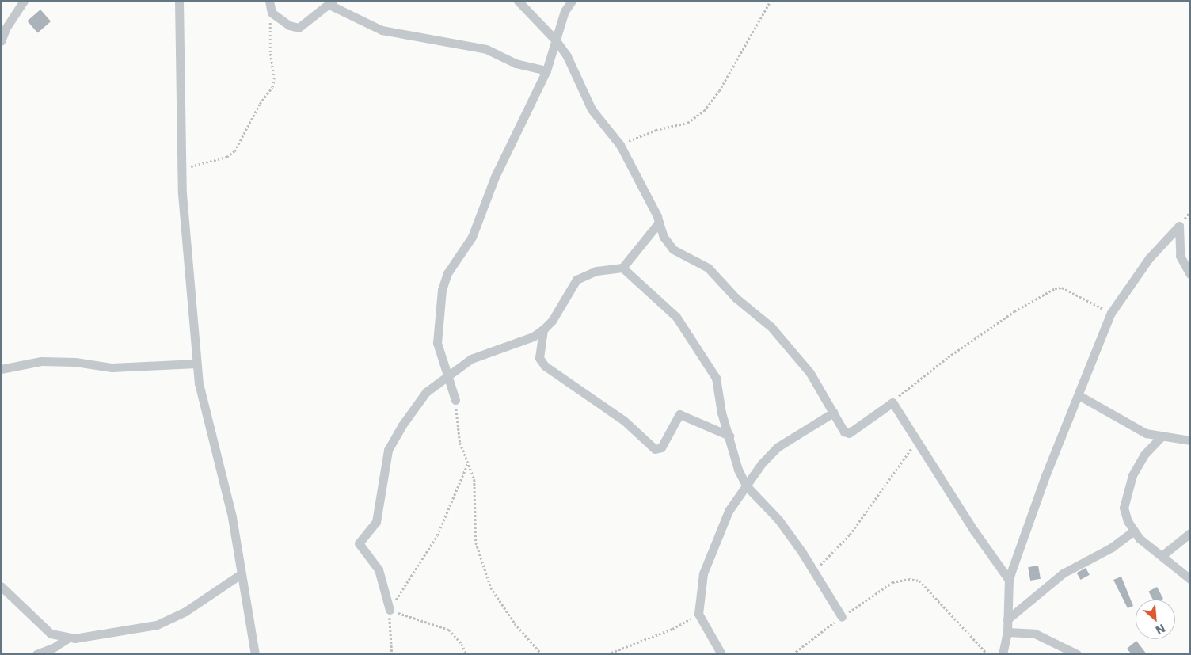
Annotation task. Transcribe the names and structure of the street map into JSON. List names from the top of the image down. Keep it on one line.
{"north":"bottom right"}
